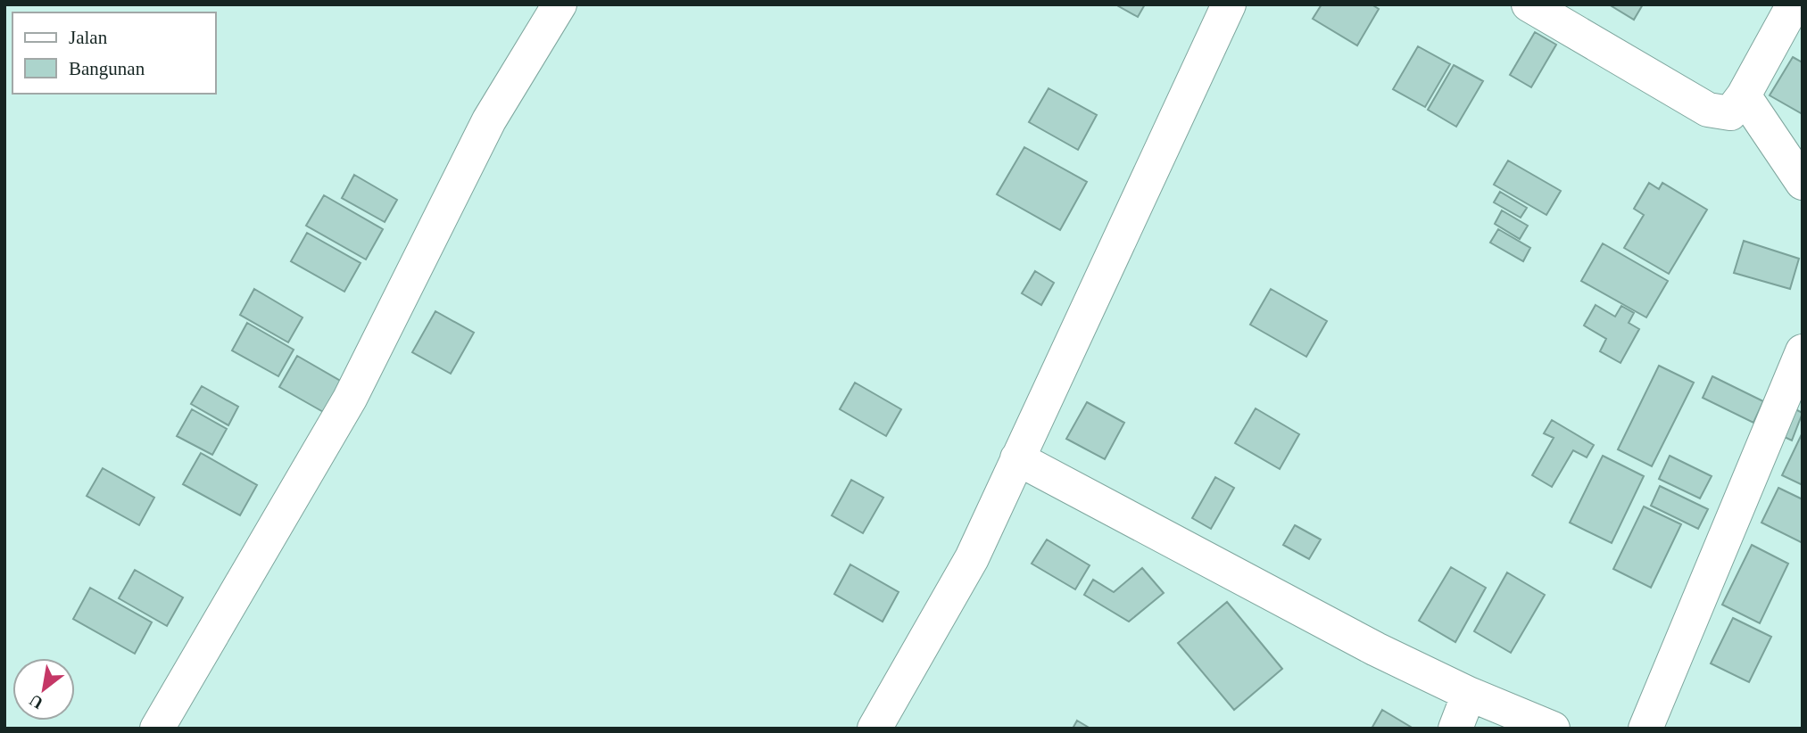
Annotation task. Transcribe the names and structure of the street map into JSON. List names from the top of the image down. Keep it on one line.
{"legend":["Jalan","Bangunan"],"north":"bottom left"}
